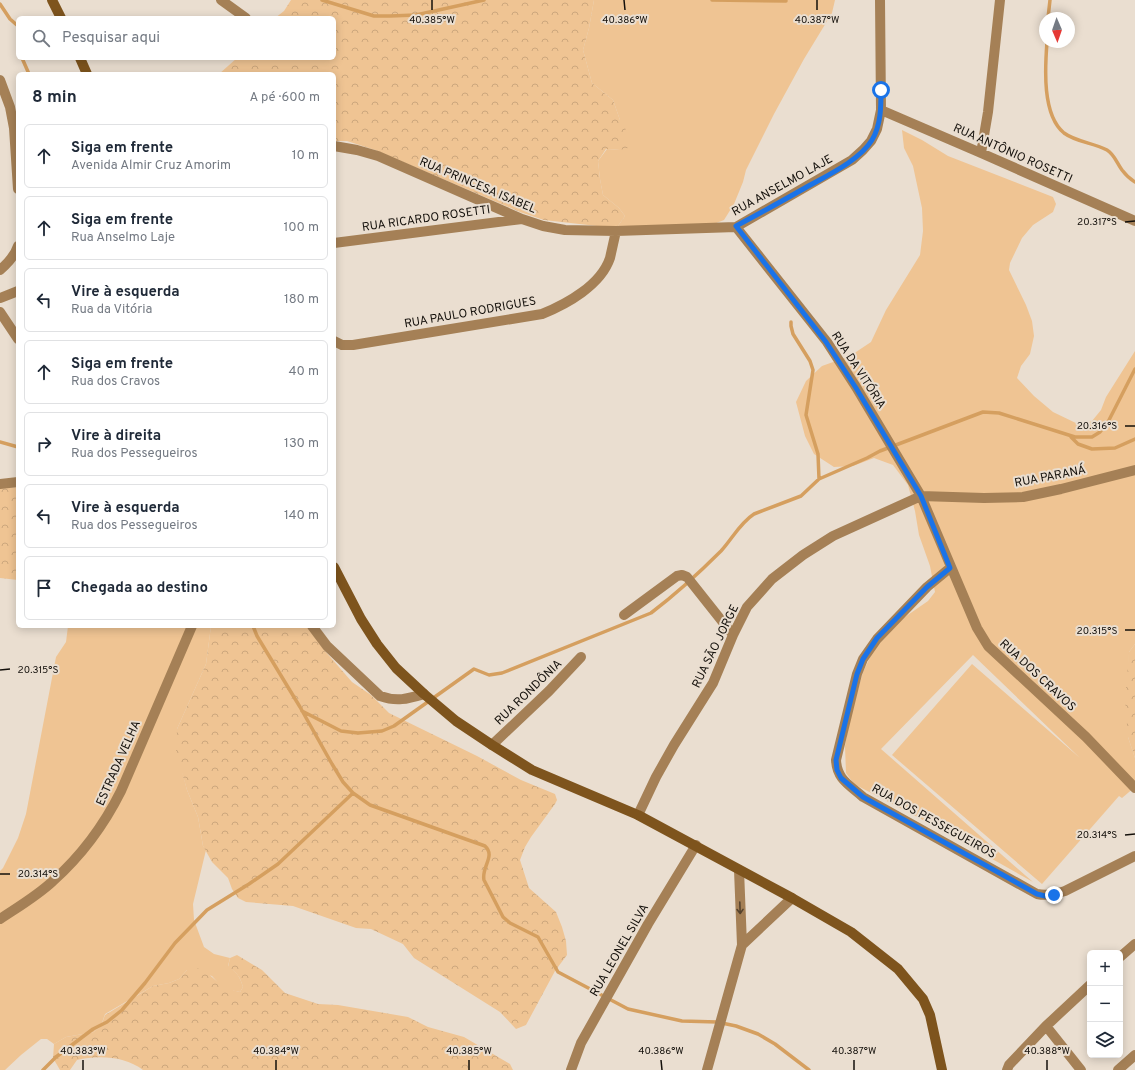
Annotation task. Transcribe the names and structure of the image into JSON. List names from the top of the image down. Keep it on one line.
{"streets":{"street":["RUA ANTÔNIO ROSETTI","RUA PRINCESA ISABEL","RUA ANSELMO LAJE","RUA RICARDO ROSETTI","RUA PAULO RODRIGUES","RUA DA VITÓRIA","RUA PARANÁ","RUA SÃO JORGE","RUA DOS CRAVOS","RUA RONDÔNIA","ESTRADA VELHA","RUA DOS PESSEGUEIROS","RUA LEONEL SILVA"]},"crossings":[["RUA ANTÔNIO ROSETTI","RUA ANSELMO LAJE"],["RUA PRINCESA ISABEL","RUA ANSELMO LAJE"],["RUA PRINCESA ISABEL","RUA RICARDO ROSETTI"],["RUA PRINCESA ISABEL","RUA PAULO RODRIGUES"],["RUA ANSELMO LAJE","RUA PAULO RODRIGUES"],["RUA ANSELMO LAJE","RUA DA VITÓRIA"],["RUA DA VITÓRIA","RUA PARANÁ"],["RUA DA VITÓRIA","RUA SÃO JORGE"],["RUA DA VITÓRIA","RUA DOS CRAVOS"],["RUA PARANÁ","RUA SÃO JORGE"],["RUA PARANÁ","RUA DOS CRAVOS"],["RUA SÃO JORGE","RUA DOS CRAVOS"],["RUA DOS CRAVOS","RUA DOS PESSEGUEIROS"]],"north":"bottom","page":{"search":"Pesquisar aqui","heading":["8 min","A pé · 600 m"],"list":[["Siga em frente","Avenida Almir Cruz Amorim","10 m"],["Siga em frente","Rua Anselmo Laje","100 m"],["Vire à esquerda","Rua da Vitória","180 m"],["Siga em frente","Rua dos Cravos","40 m"],["Vire à direita","Rua dos Pessegueiros","130 m"],["Vire à esquerda","Rua dos Pessegueiros","140 m"],"Chegada ao destino"],"map_buttons":["+","−"]},"coordinates":["40.385°W","40.386°W","40.387°W","20.317°S","20.316°S","20.315°S","20.314°S","40.383°W","40.384°W","40.388°W"]}
